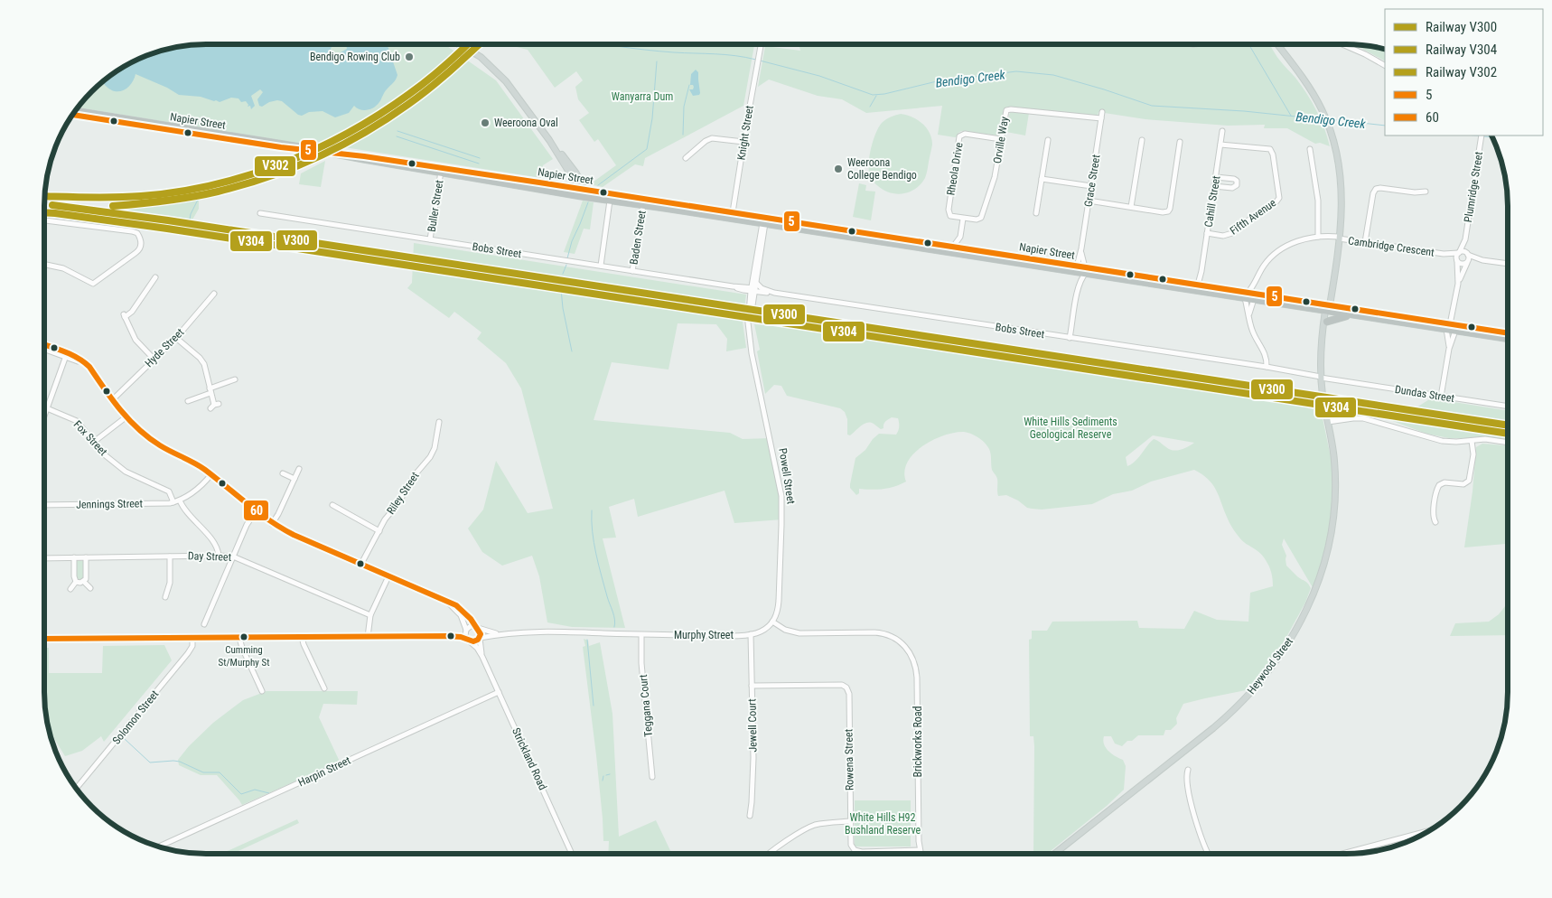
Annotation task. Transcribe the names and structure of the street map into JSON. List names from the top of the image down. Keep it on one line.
{"streets":{"highway":["Napier Street"],"main road":["Heywood Street"],"street":["Knight Street","Orville Way","Rheola Drive","Grace Street","Plumridge Street","Cahill Street","Buller Street","Fifth Avenue","Baden Street","Cambridge Crescent","Bobs Street","Hyde Street","Dundas Street","Fox Street","Powell Street","Riley Street","Jennings Street","Day Street","Murphy Street","Teggana Court","Solomon Street","Jewell Court","Brickworks Road","Strickland Road","Rowena Street","Harpin Street"]},"crossings":[["Napier Street","Knight Street"],["Napier Street","Grace Street"],["Napier Street","Cahill Street"],["Napier Street","Buller Street"],["Napier Street","Baden Street"],["Napier Street","Cambridge Crescent"],["Napier Street","Powell Street"],["Orville Way","Rheola Drive"],["Orville Way","Grace Street"],["Grace Street","Bobs Street"],["Plumridge Street","Cambridge Crescent"],["Cahill Street","Fifth Avenue"],["Buller Street","Bobs Street"],["Baden Street","Bobs Street"],["Bobs Street","Powell Street"],["Dundas Street","Heywood Street"],["Fox Street","Jennings Street"],["Powell Street","Murphy Street"],["Powell Street","Brickworks Road"],["Murphy Street","Teggana Court"],["Murphy Street","Jewell Court"],["Murphy Street","Brickworks Road"],["Murphy Street","Strickland Road"],["Jewell Court","Rowena Street"],["Brickworks Road","Rowena Street"],["Strickland Road","Harpin Street"]],"water":["Bendigo Creek"],"parks":["Wanyarra Dum","White Hills Sediments Geological Reserve","White Hills H92 Bushland Reserve"],"places":["Bendigo Rowing Club","Weeroona Oval","Weeroona College Bendigo","Cumming St/Murphy St"],"lines":["rail line V300","rail line V302","transit line 5","rail line V304","transit line 60"],"legend":["Railway V300","Railway V304","Railway V302","5","60"]}
